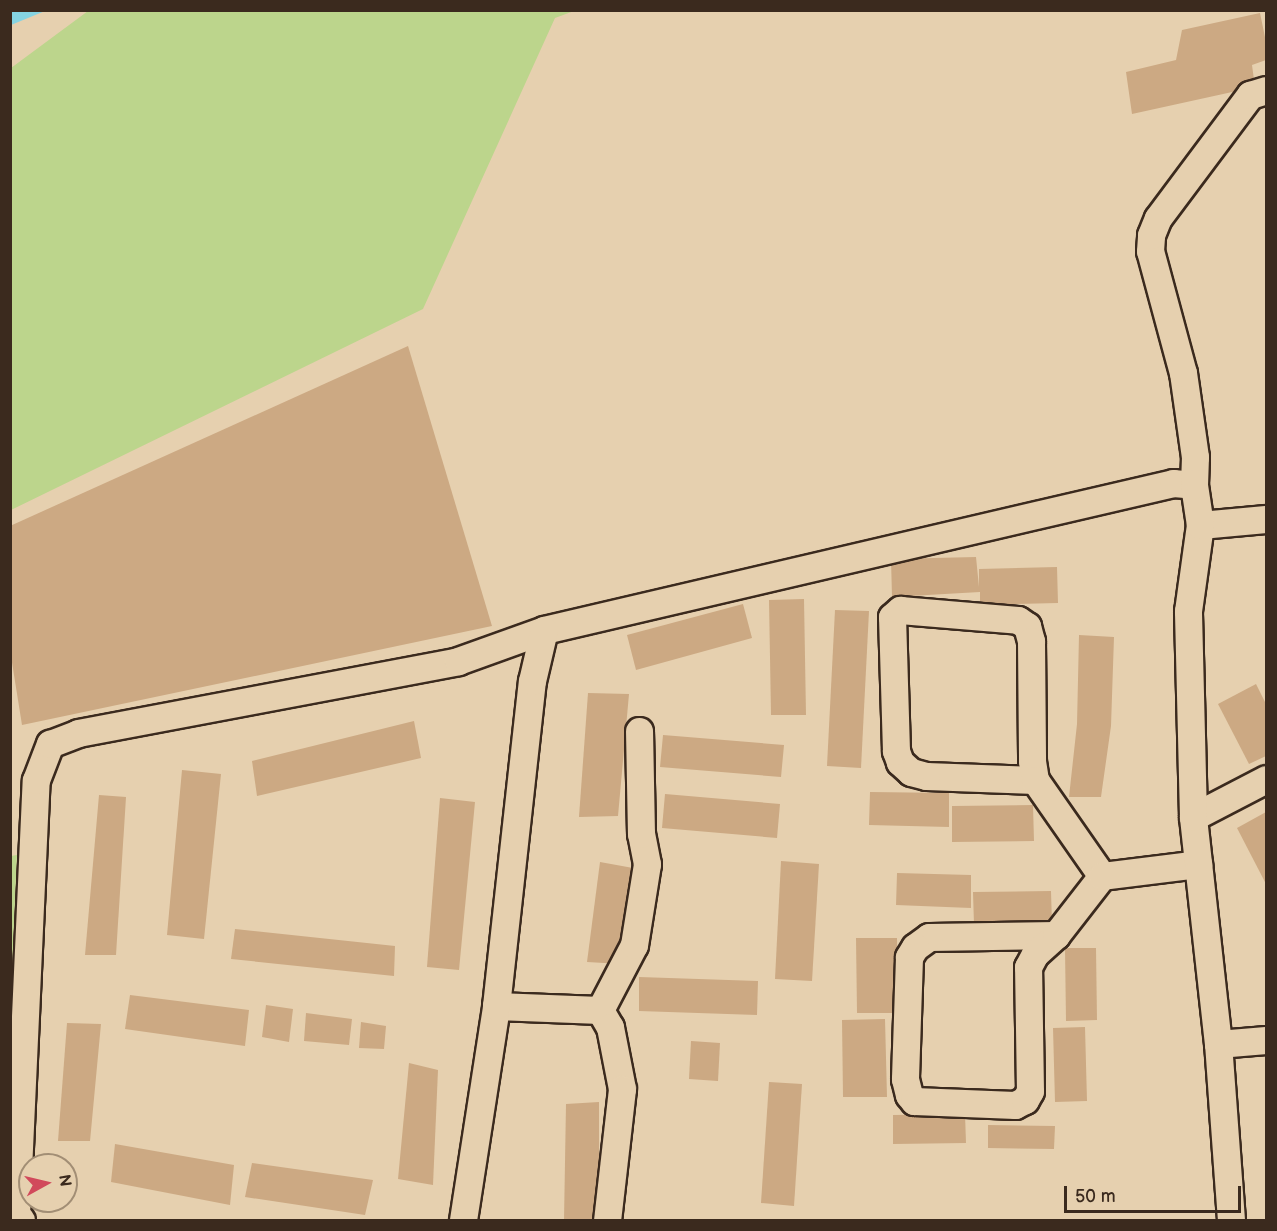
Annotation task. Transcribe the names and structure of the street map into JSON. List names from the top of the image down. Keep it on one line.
{"scale_bar":"50 m","north":"right"}
